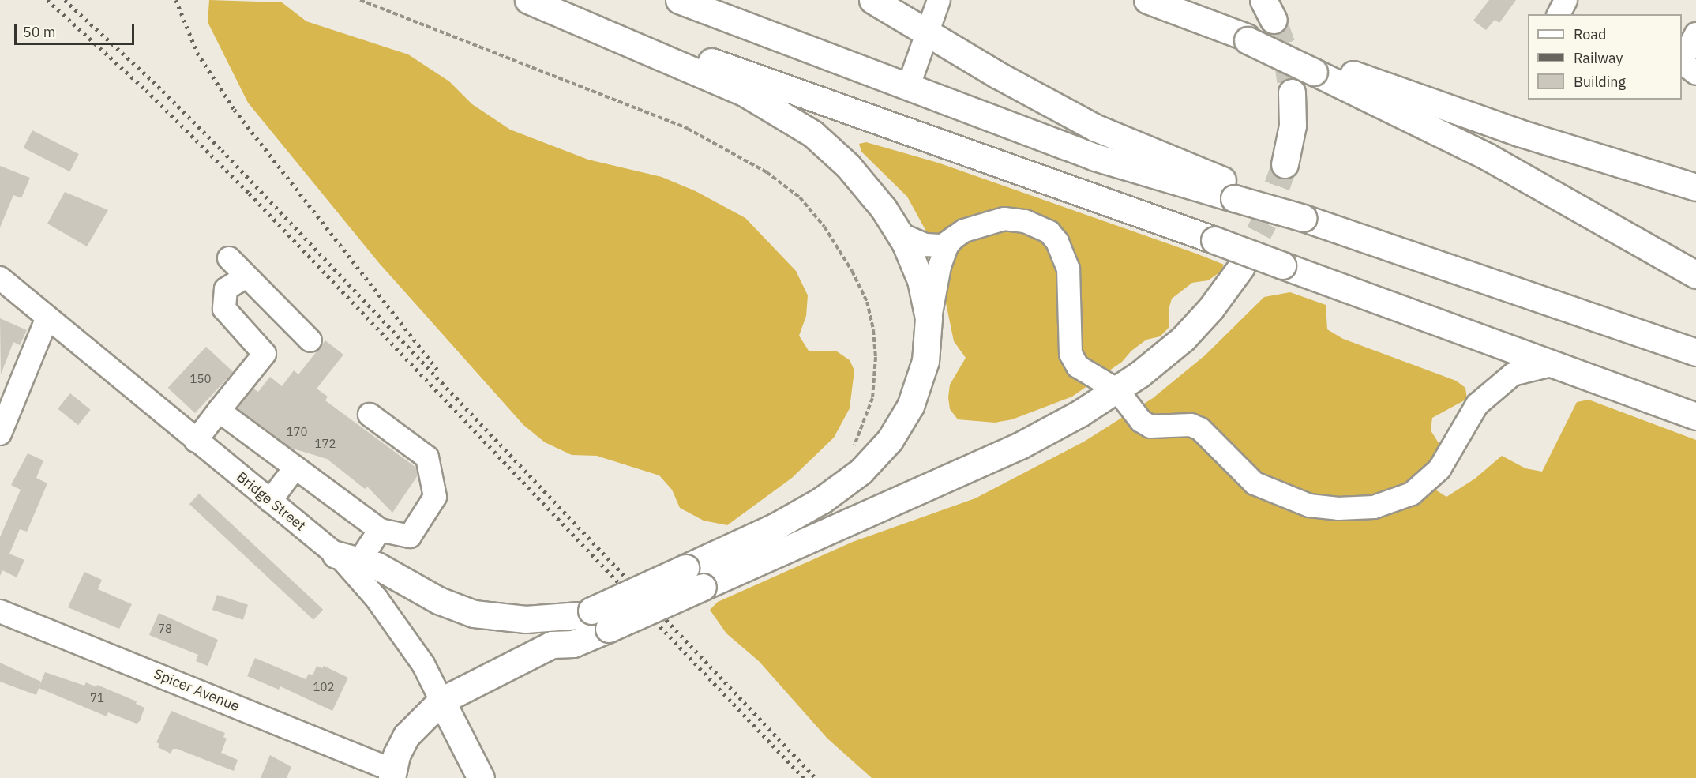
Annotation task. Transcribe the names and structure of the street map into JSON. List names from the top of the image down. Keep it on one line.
{"streets":{"main road":["Bridge Street"],"street":["Spicer Avenue"]},"house_numbers":["150","170","172","78","102","71"],"legend":["Road","Railway","Building"],"scale_bar":"50 m"}
